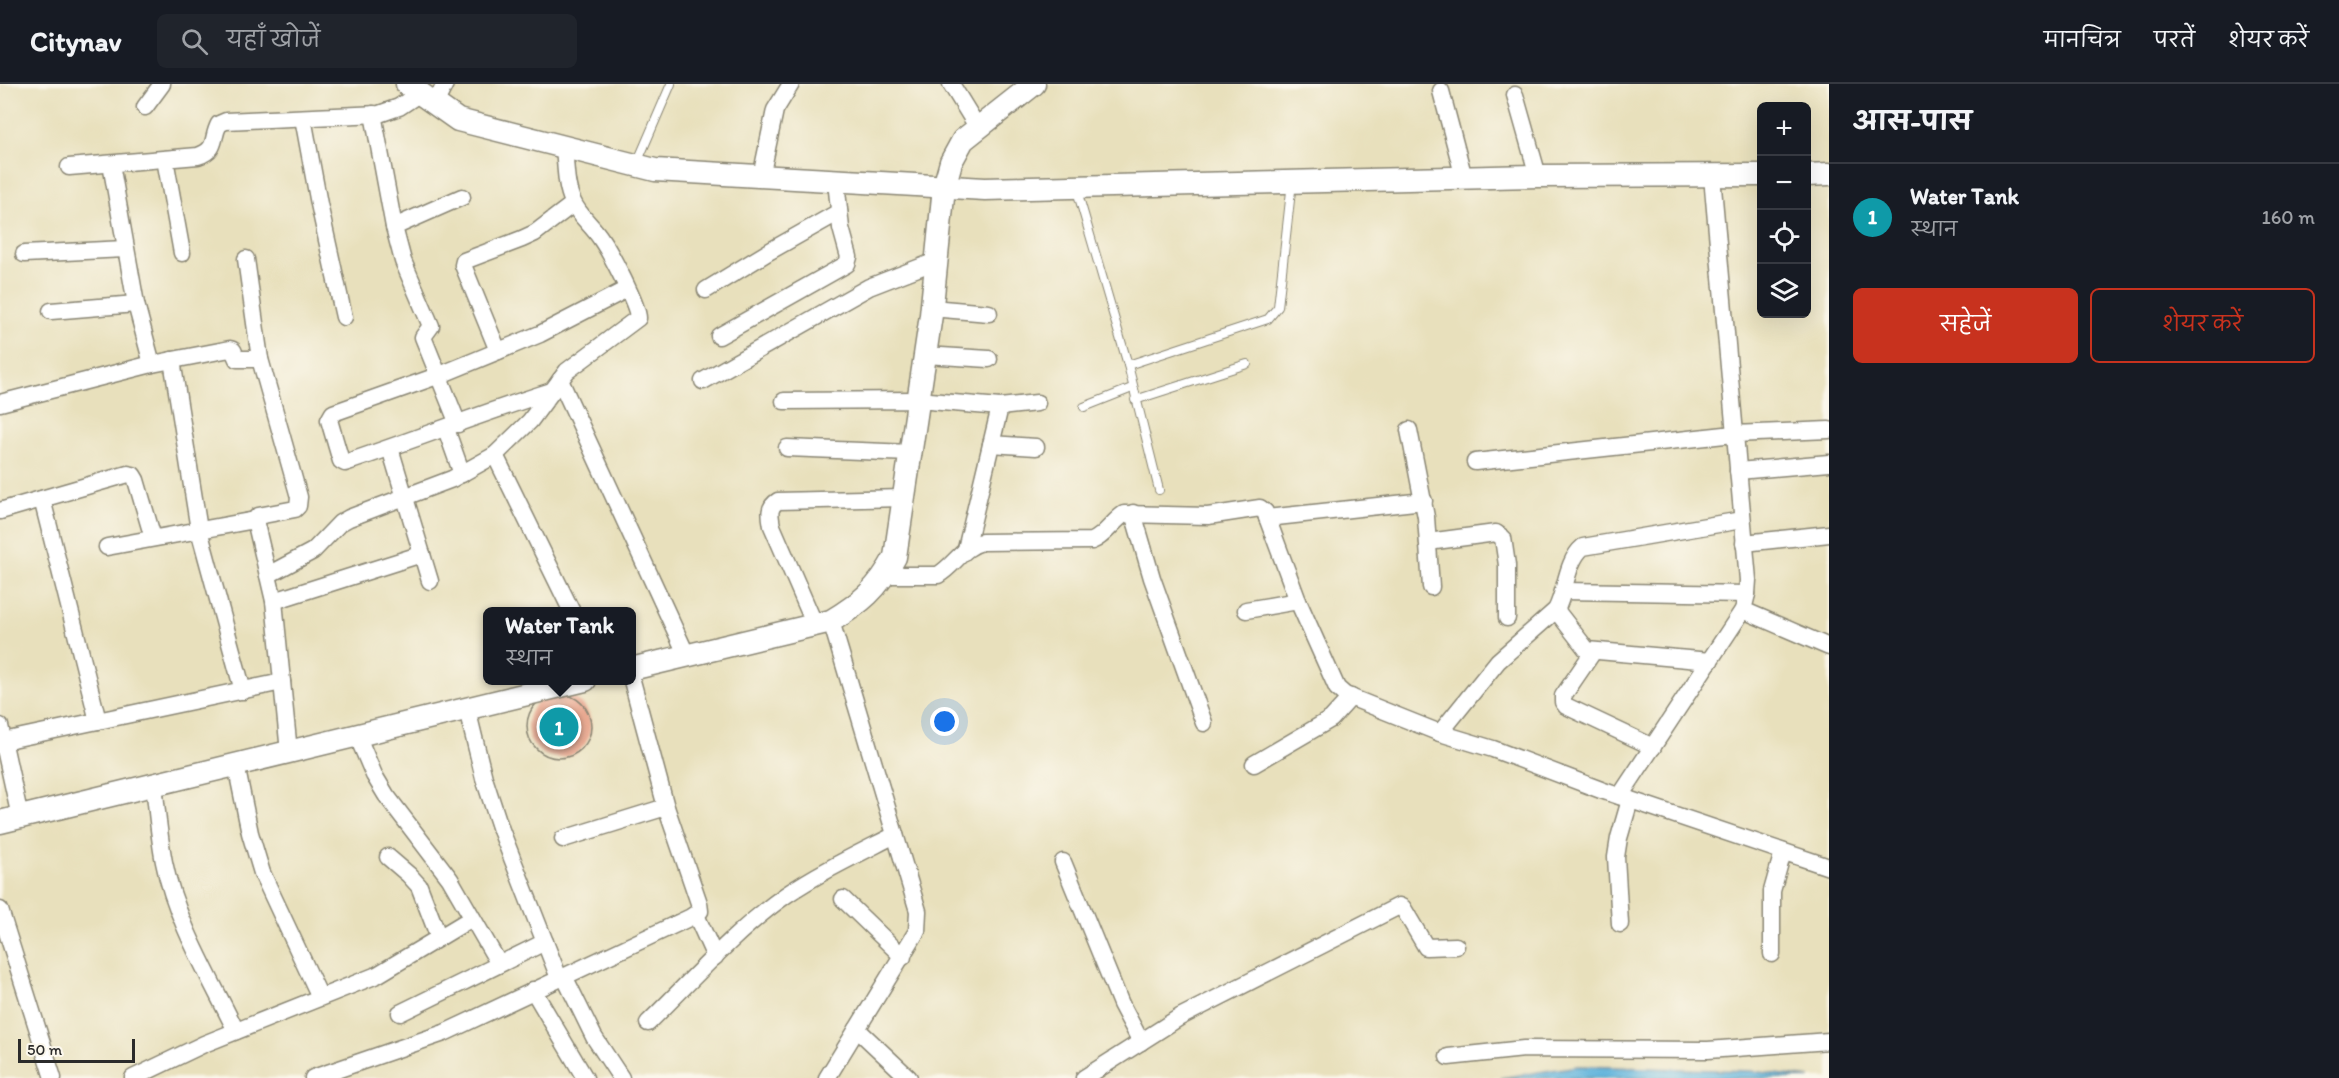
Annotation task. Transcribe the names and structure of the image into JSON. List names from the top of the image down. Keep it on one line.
{"scale_bar":"50 m","page":{"header":"Citynav","search":"यहाँ खोजें","nav":["मानचित्र","परतें","शेयर करें"],"heading":"आस-पास","map_buttons":["+","−"],"list":[{"mark":"1","name":"Water Tank","note":"स्थान","value":"160 m"}],"buttons":["सहेजें","शेयर करें"],"popup":["Water Tank","स्थान"],"pins":"1","scale":"50 m"}}
